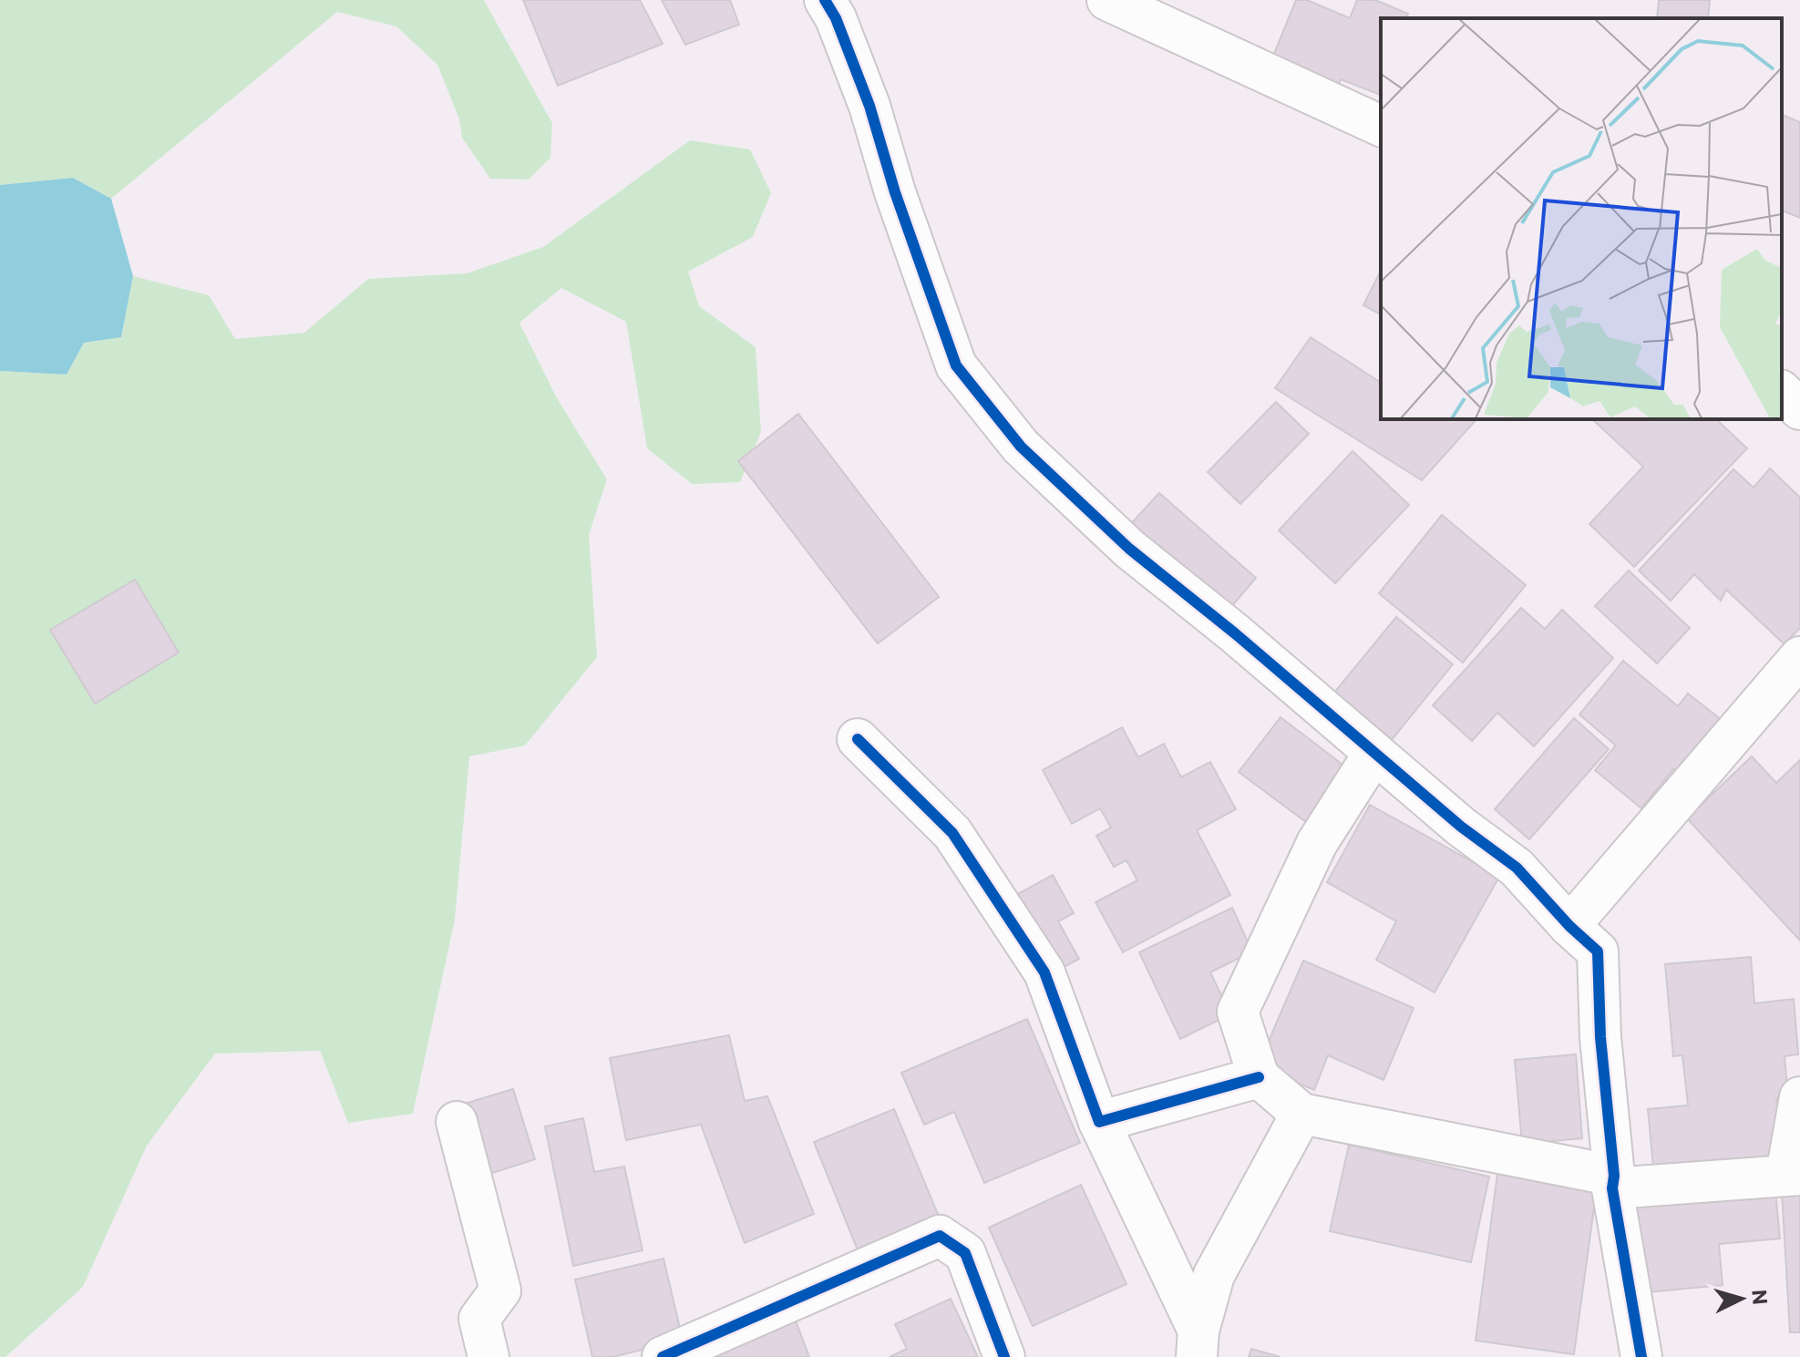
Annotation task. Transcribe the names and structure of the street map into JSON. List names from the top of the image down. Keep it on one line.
{"north":"right"}
